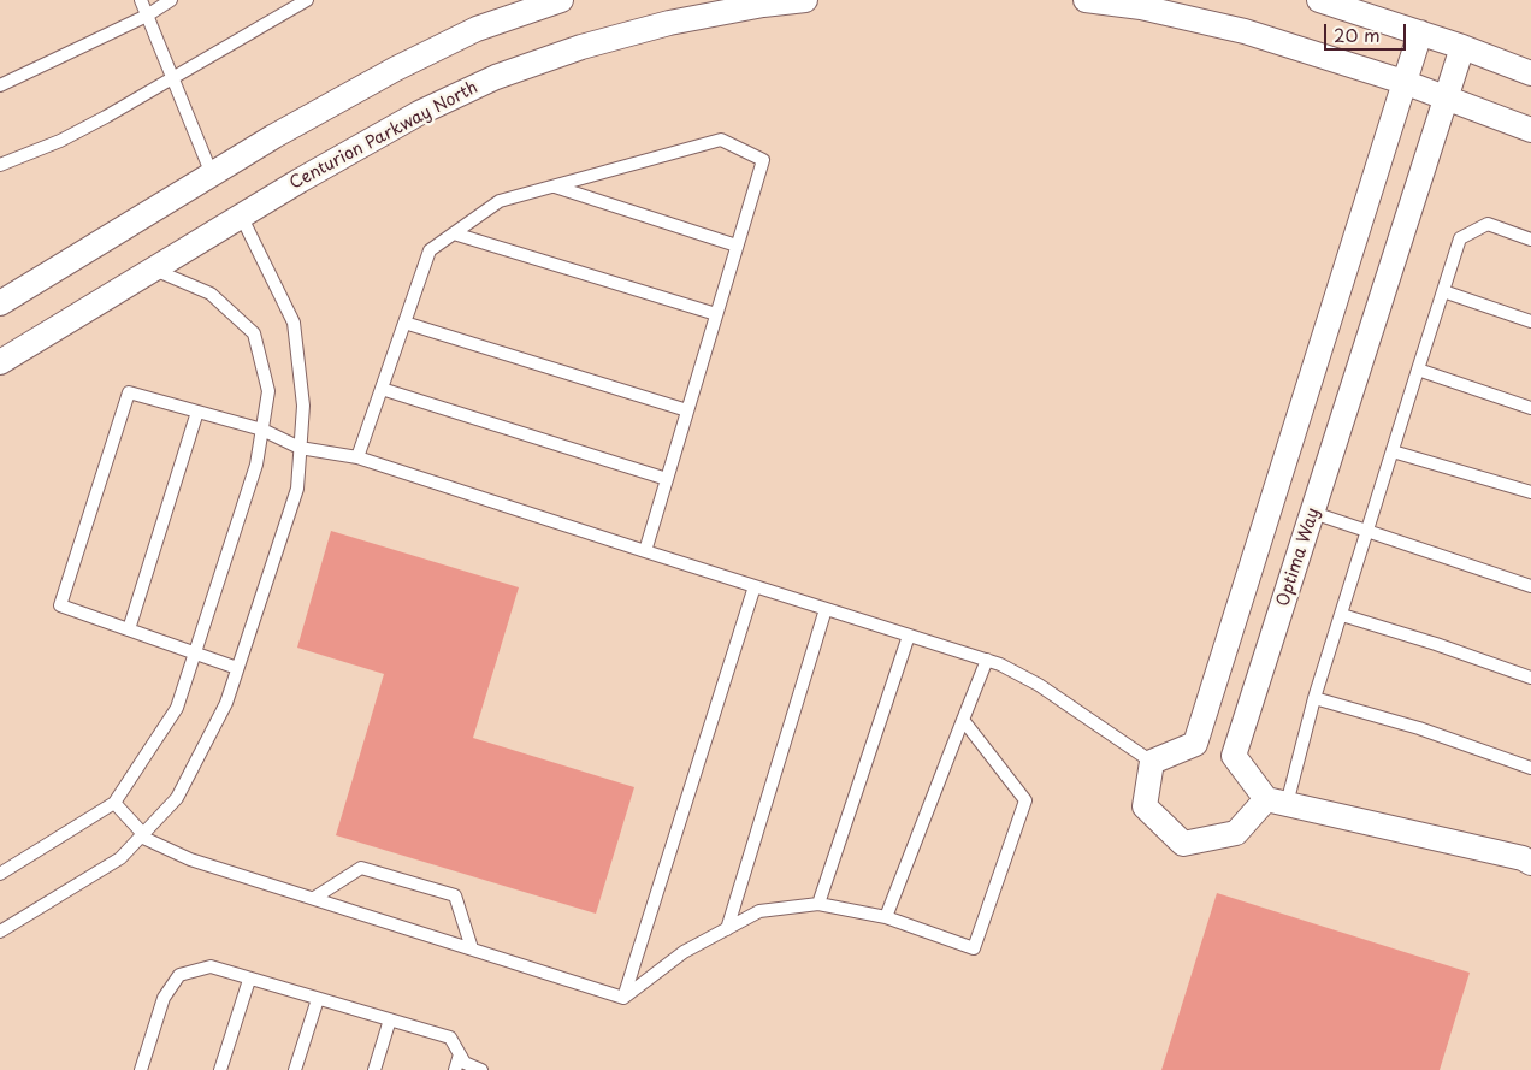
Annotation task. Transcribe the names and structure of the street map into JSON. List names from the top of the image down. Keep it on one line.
{"streets":{"street":["Centurion Parkway North","Optima Way"]},"scale_bar":"20 m"}
